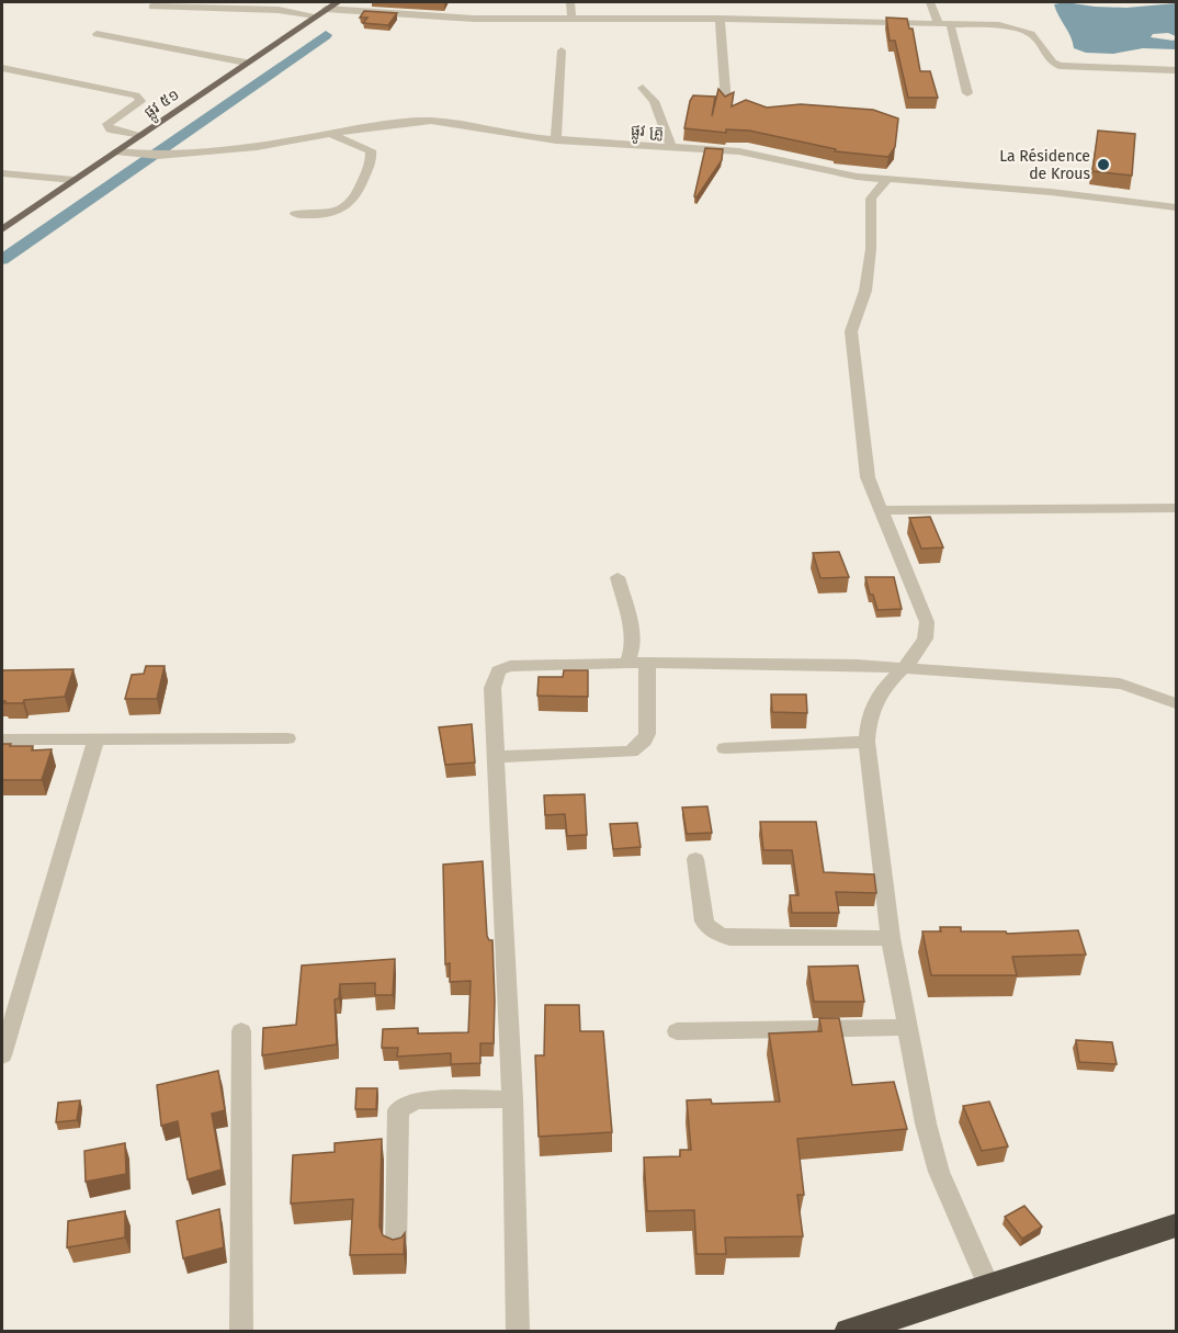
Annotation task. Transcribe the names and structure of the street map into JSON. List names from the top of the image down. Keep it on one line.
{"streets":{"main road":["ផ្លូវ ៥១"],"street":["ផ្លូវ គ្រូ"]},"crossings":[["ផ្លូវ ៥១","ផ្លូវ គ្រូ"]],"places":["La Résidence de Krous"]}
